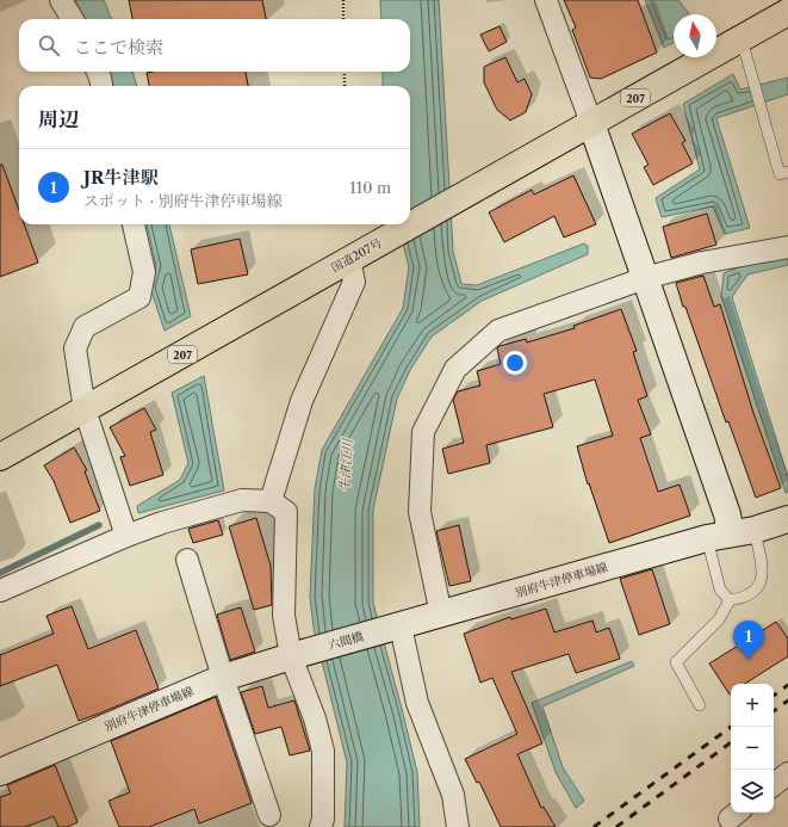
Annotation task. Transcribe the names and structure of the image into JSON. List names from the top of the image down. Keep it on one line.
{"streets":{"highway":["207","国道207号"],"main road":["別府牛津停車場線","六間橋"]},"crossings":[["別府牛津停車場線","六間橋"]],"water":["牛津江川"],"north":"top","page":{"search":"ここで検索","heading":"周辺","list":[{"mark":"1","name":"JR牛津駅","note":"スポット · 別府牛津停車場線","value":"110 m"}],"pins":"1","map_buttons":["+","−"]}}
